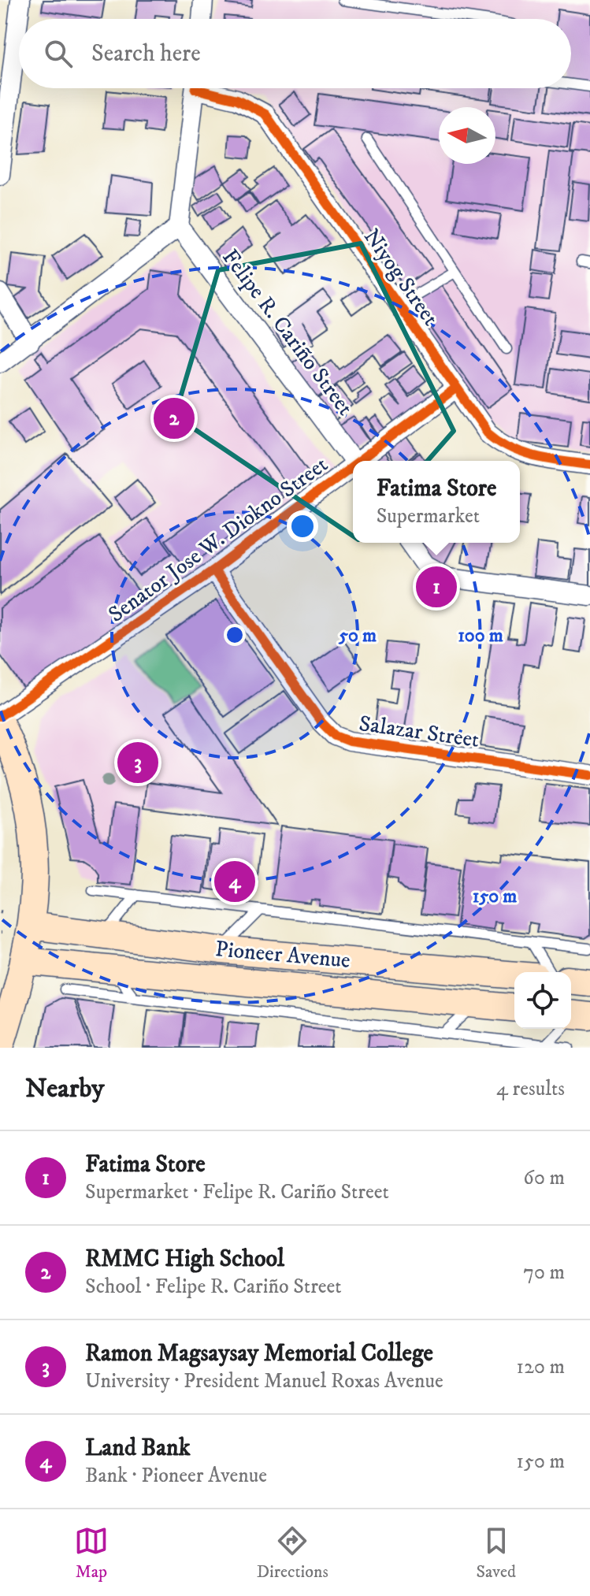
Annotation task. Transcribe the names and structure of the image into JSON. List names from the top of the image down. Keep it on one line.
{"streets":{"main road":["Pioneer Avenue"],"street":["Niyog Street","Felipe R. Cariño Street","Senator Jose W. Diokno Street","Salazar Street"]},"crossings":[["Niyog Street","Senator Jose W. Diokno Street"],["Senator Jose W. Diokno Street","Salazar Street"]],"north":"left","page":{"search":"Search here","pins":["2","1","3","4"],"popup":["Fatima Store","Supermarket"],"heading":["Nearby","4 results"],"list":[{"mark":"1","name":"Fatima Store","note":"Supermarket · Felipe R. Cariño Street","value":"60 m"},{"mark":"2","name":"RMMC High School","note":"School · Felipe R. Cariño Street","value":"70 m"},{"mark":"3","name":"Ramon Magsaysay Memorial College","note":"University · President Manuel Roxas Avenue","value":"120 m"},{"mark":"4","name":"Land Bank","note":"Bank · Pioneer Avenue","value":"150 m"}],"nav":["Map","Directions","Saved"]},"rings":["50 m","100 m","150 m"]}
